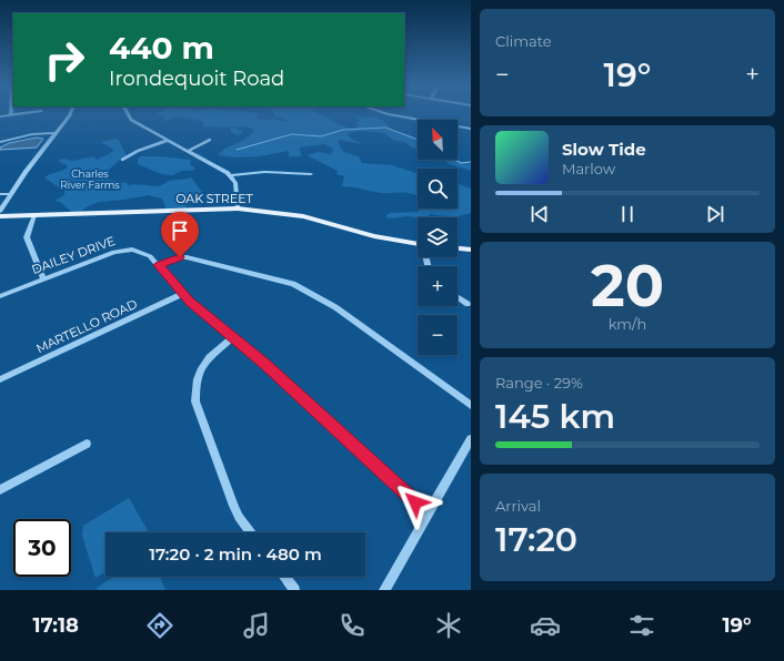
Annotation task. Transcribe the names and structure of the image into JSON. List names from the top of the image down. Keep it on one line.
{"streets":{"main road":["OAK STREET"],"street":["DAILEY DRIVE","MARTELLO ROAD"]},"crossings":[["DAILEY DRIVE","MARTELLO ROAD"]],"parks":["Charles River Farms"],"north":"top left","page":{"tile":["Climate",["20","km/h"],["Range · 29%","145 km"],["Arrival","17:20"]],"turn":["440 m","Irondequoit Road"],"heat":["−","19°","+"],"map_buttons":["+","−"],"song":["Slow Tide","Marlow"],"limit":"30","trip":"17:20 · 2 min · 480 m","tabs":["17:18","19°"]}}
